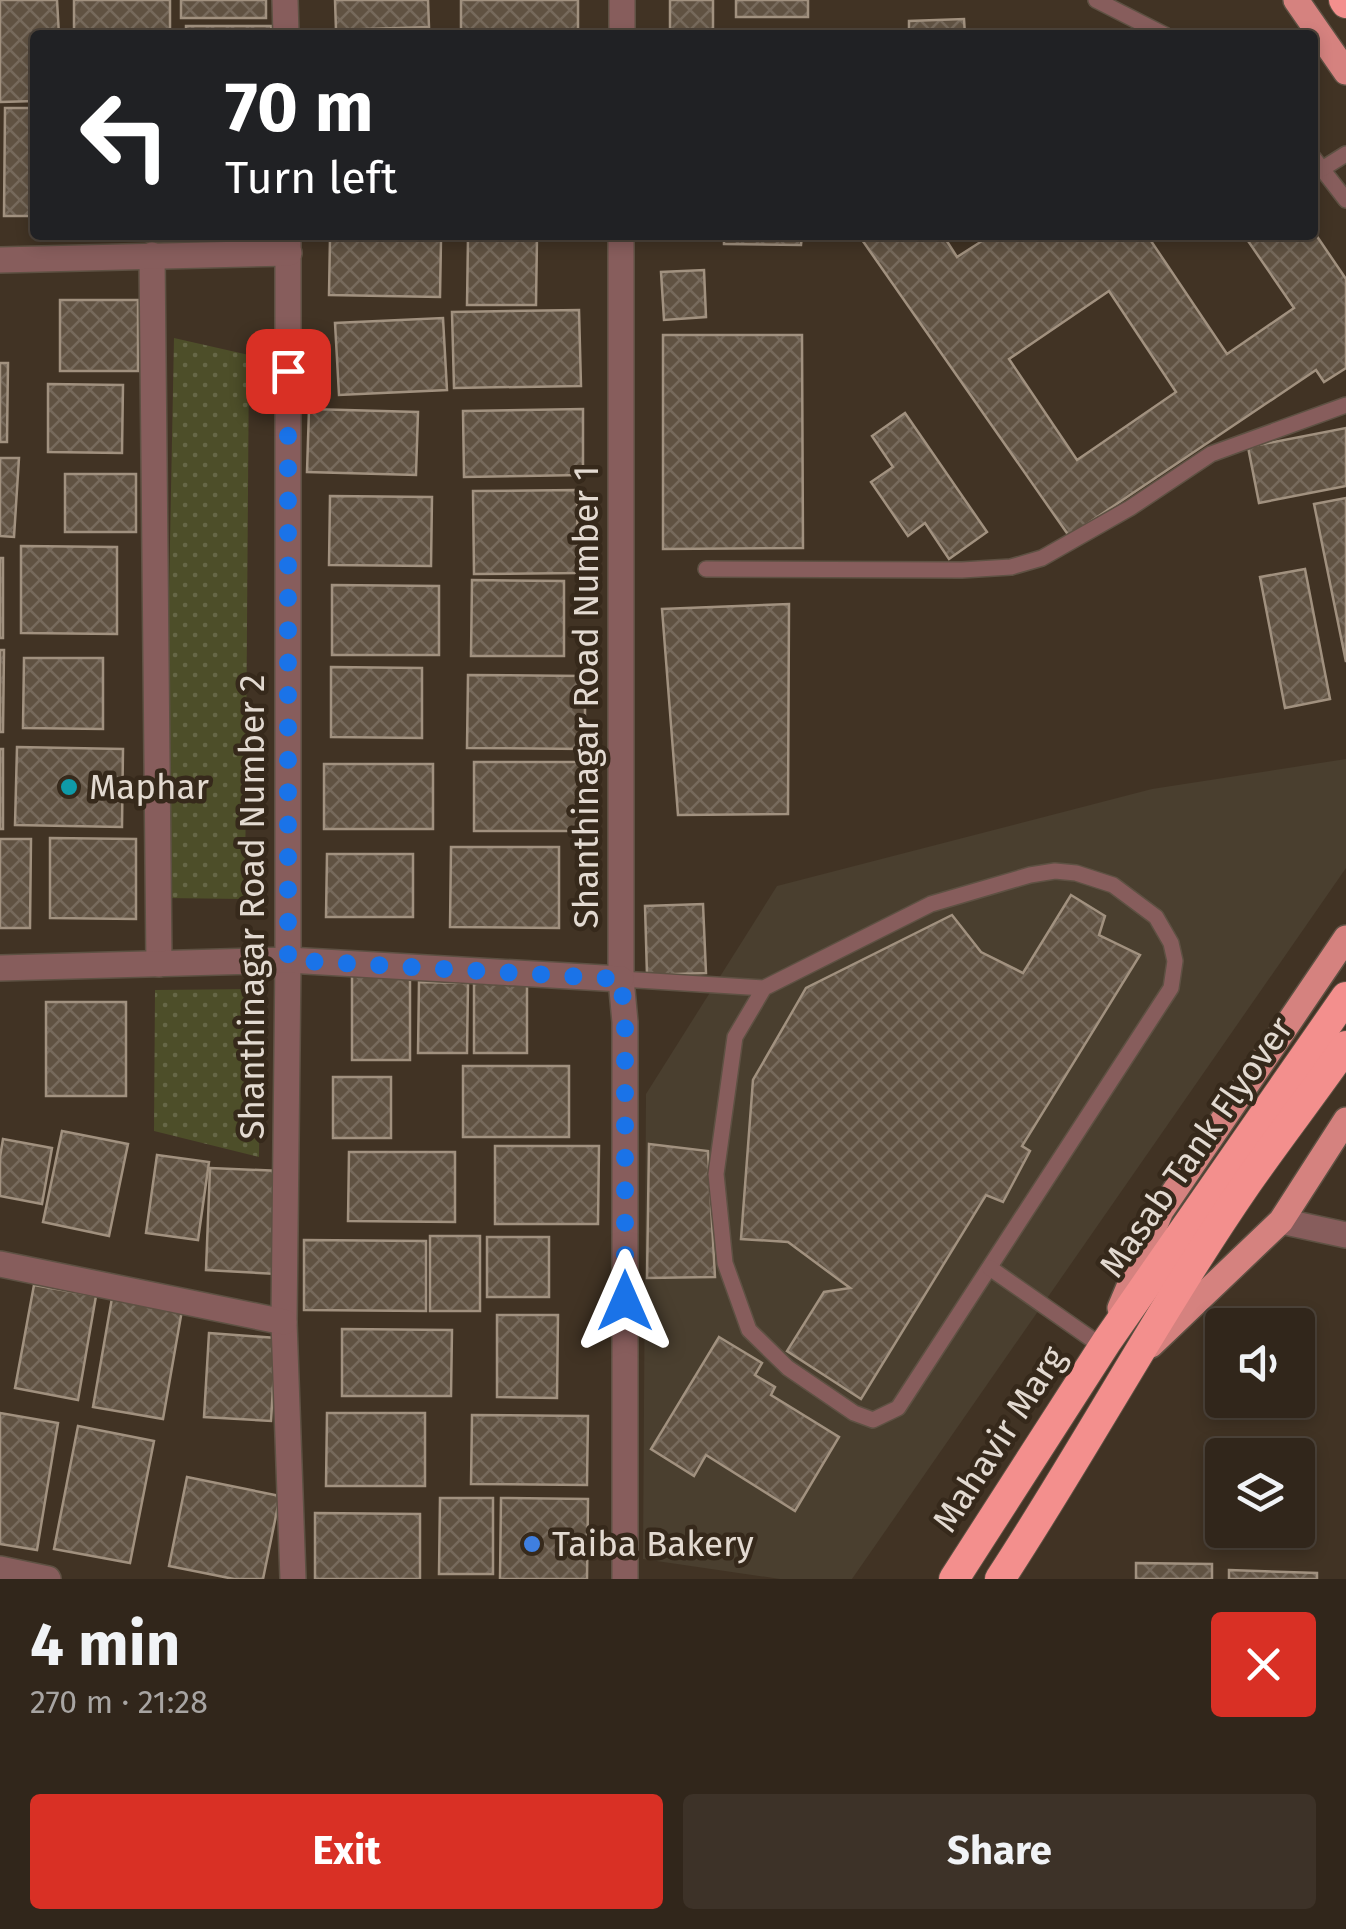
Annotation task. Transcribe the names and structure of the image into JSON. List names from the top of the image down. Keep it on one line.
{"streets":{"highway":["Masab Tank Flyover","Mahavir Marg"],"street":["Shanthinagar Road Number 1","Shanthinagar Road Number 2"]},"crossings":[["Masab Tank Flyover","Mahavir Marg"]],"places":["Maphar","Taiba Bakery"],"page":{"turn":["70 m","Turn left"],"heading":["4 min","270 m · 21:28"],"buttons":["Exit","Share"]}}
